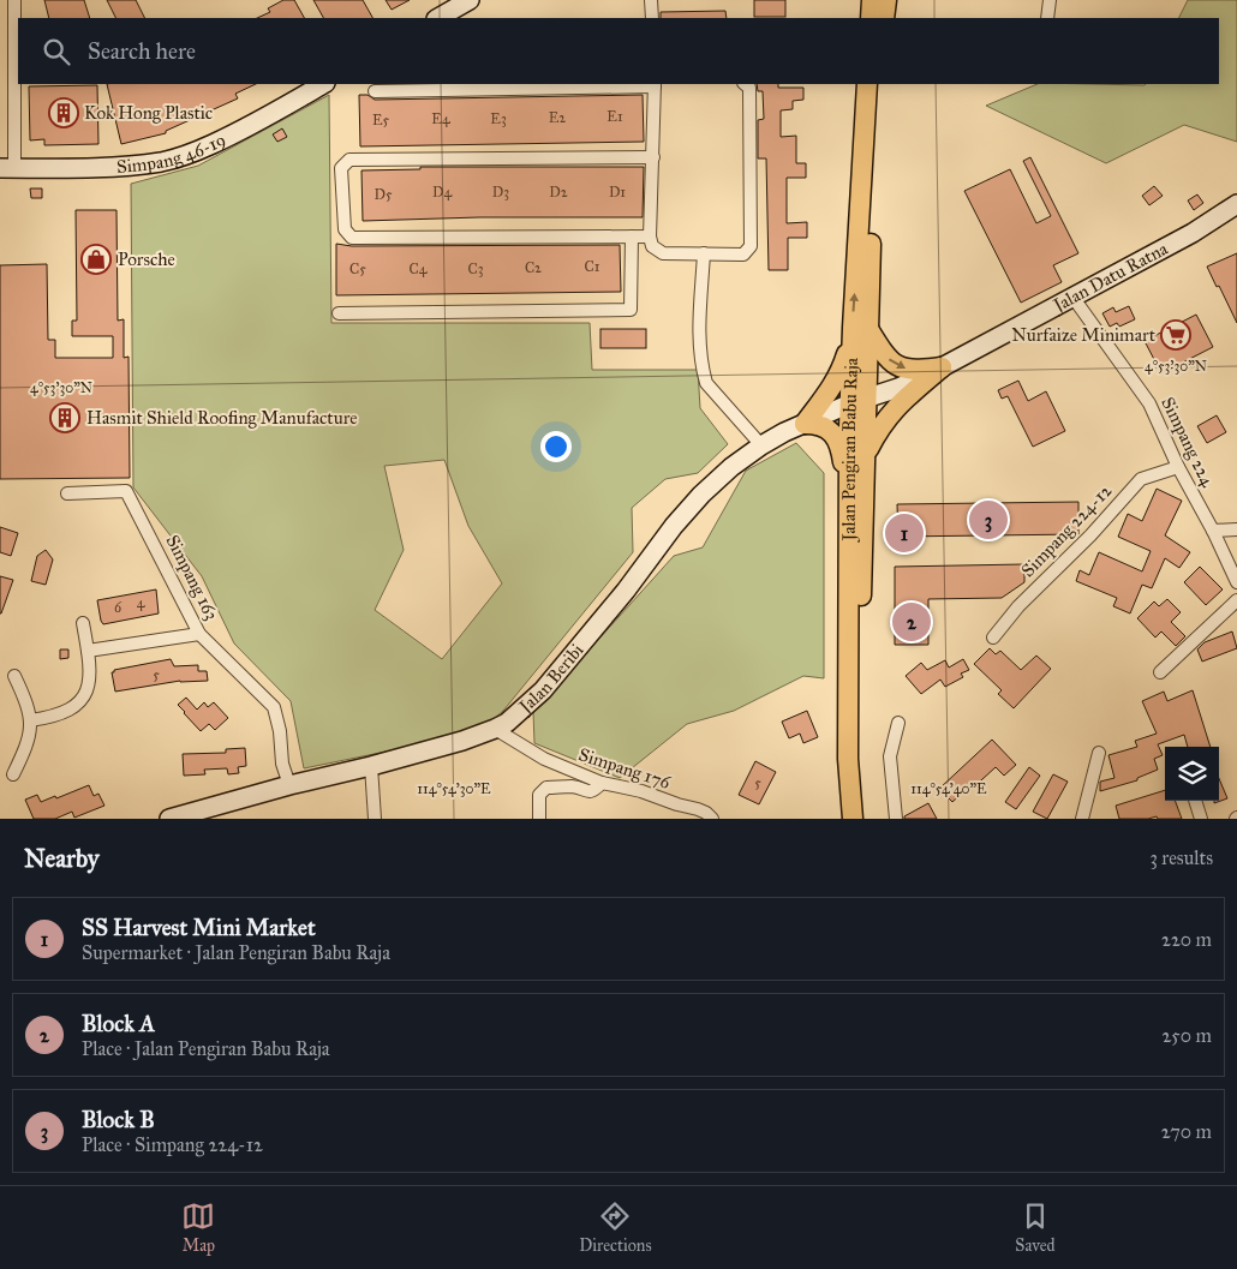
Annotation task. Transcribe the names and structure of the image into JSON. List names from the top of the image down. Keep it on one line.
{"streets":{"main road":["Simpang 46-19","Jalan Datu Ratna","Jalan Pengiran Babu Raja","Jalan Beribi"],"street":["Simpang 224","Simpang 224-12","Simpang 163","Simpang 176"]},"crossings":[["Jalan Datu Ratna","Simpang 224"],["Jalan Datu Ratna","Jalan Pengiran Babu Raja"],["Jalan Datu Ratna","Jalan Beribi"],["Simpang 224","Simpang 224-12"],["Jalan Pengiran Babu Raja","Jalan Beribi"],["Simpang 163","Jalan Beribi"],["Jalan Beribi","Simpang 176"]],"places":{"building":["Kok Hong Plastic","Hasmit Shield Roofing Manufacture"],"shop":["Porsche"],"supermarket":["Nurfaize Minimart"]},"house_numbers":["E1","E2","E4","E3","E5","D4","D3","D2","D1","D5","C1","C2","C5","C4","C3","4","6","5","5"],"page":{"search":"Search here","pins":["3","1","2"],"heading":["Nearby","3 results"],"list":[{"mark":"1","name":"SS Harvest Mini Market","note":"Supermarket · Jalan Pengiran Babu Raja","value":"220 m"},{"mark":"2","name":"Block A","note":"Place · Jalan Pengiran Babu Raja","value":"250 m"},{"mark":"3","name":"Block B","note":"Place · Simpang 224-12","value":"270 m"}],"nav":["Map","Directions","Saved"]},"coordinates":["4°53'30\"N","114°54'30\"E","114°54'40\"E"]}
